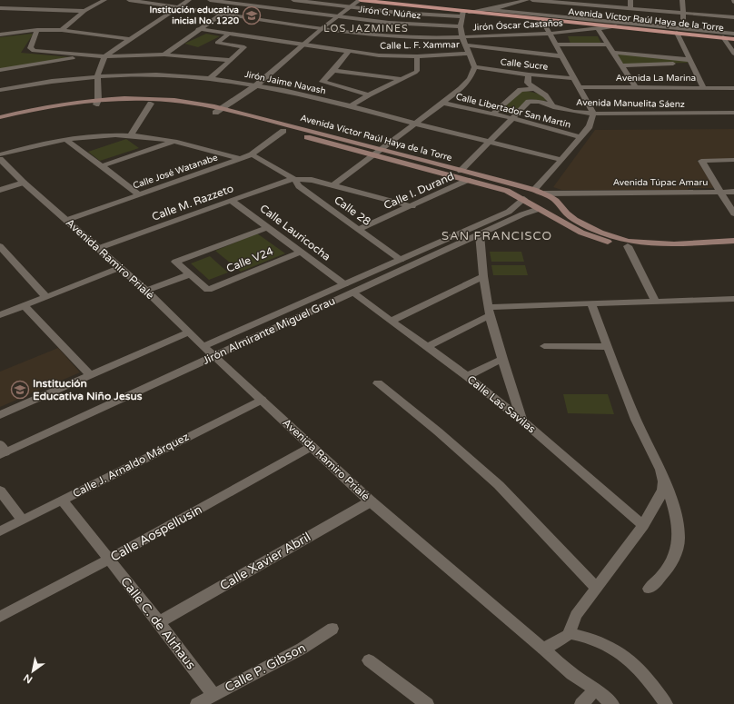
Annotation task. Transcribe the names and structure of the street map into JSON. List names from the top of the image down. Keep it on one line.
{"streets":{"main road":["Avenida Víctor Raúl Haya de la Torre"],"street":["Jirón G. Núñez","Jirón Óscar Castaños","Calle L. F. Xammar","Calle Sucre","Avenida La Marina","Jirón Jaime Navash","Avenida Manuelita Sáenz","Calle Libertador San Martín","Calle José Watanabe","Avenida Túpac Amaru","Calle I. Durand","Calle M. Razzeto","Calle 28","Calle Lauricocha","Avenida Ramiro Prialé","Calle V24","Jirón Almirante Miguel Grau","Calle Las Savilas","Calle J. Arnaldo Márquez","Calle Aospellusin","Calle Xavier Abril","Calle C. de Alrhaus","Calle P. Gibson"]},"crossings":[["Avenida Víctor Raúl Haya de la Torre","Jirón Óscar Castaños"],["Avenida Víctor Raúl Haya de la Torre","Calle José Watanabe"],["Avenida Víctor Raúl Haya de la Torre","Avenida Túpac Amaru"],["Avenida Víctor Raúl Haya de la Torre","Calle I. Durand"],["Avenida Víctor Raúl Haya de la Torre","Jirón Almirante Miguel Grau"],["Avenida Manuelita Sáenz","Calle Libertador San Martín"],["Calle José Watanabe","Avenida Ramiro Prialé"],["Calle I. Durand","Calle 28"],["Calle M. Razzeto","Calle 28"],["Calle M. Razzeto","Calle Lauricocha"],["Calle M. Razzeto","Avenida Ramiro Prialé"],["Calle 28","Jirón Almirante Miguel Grau"],["Calle Lauricocha","Calle V24"],["Calle Lauricocha","Jirón Almirante Miguel Grau"],["Avenida Ramiro Prialé","Jirón Almirante Miguel Grau"],["Avenida Ramiro Prialé","Calle J. Arnaldo Márquez"],["Avenida Ramiro Prialé","Calle Aospellusin"],["Avenida Ramiro Prialé","Calle Xavier Abril"],["Jirón Almirante Miguel Grau","Calle Las Savilas"],["Calle J. Arnaldo Márquez","Calle C. de Alrhaus"],["Calle Aospellusin","Calle C. de Alrhaus"],["Calle Xavier Abril","Calle C. de Alrhaus"],["Calle C. de Alrhaus","Calle P. Gibson"]],"districts":["LOS JAZMINES","SAN FRANCISCO"],"places":{"school or university":["Institución educativa inicial No. 1220","Institución Educativa Niño Jesus"]},"north":"bottom left"}
